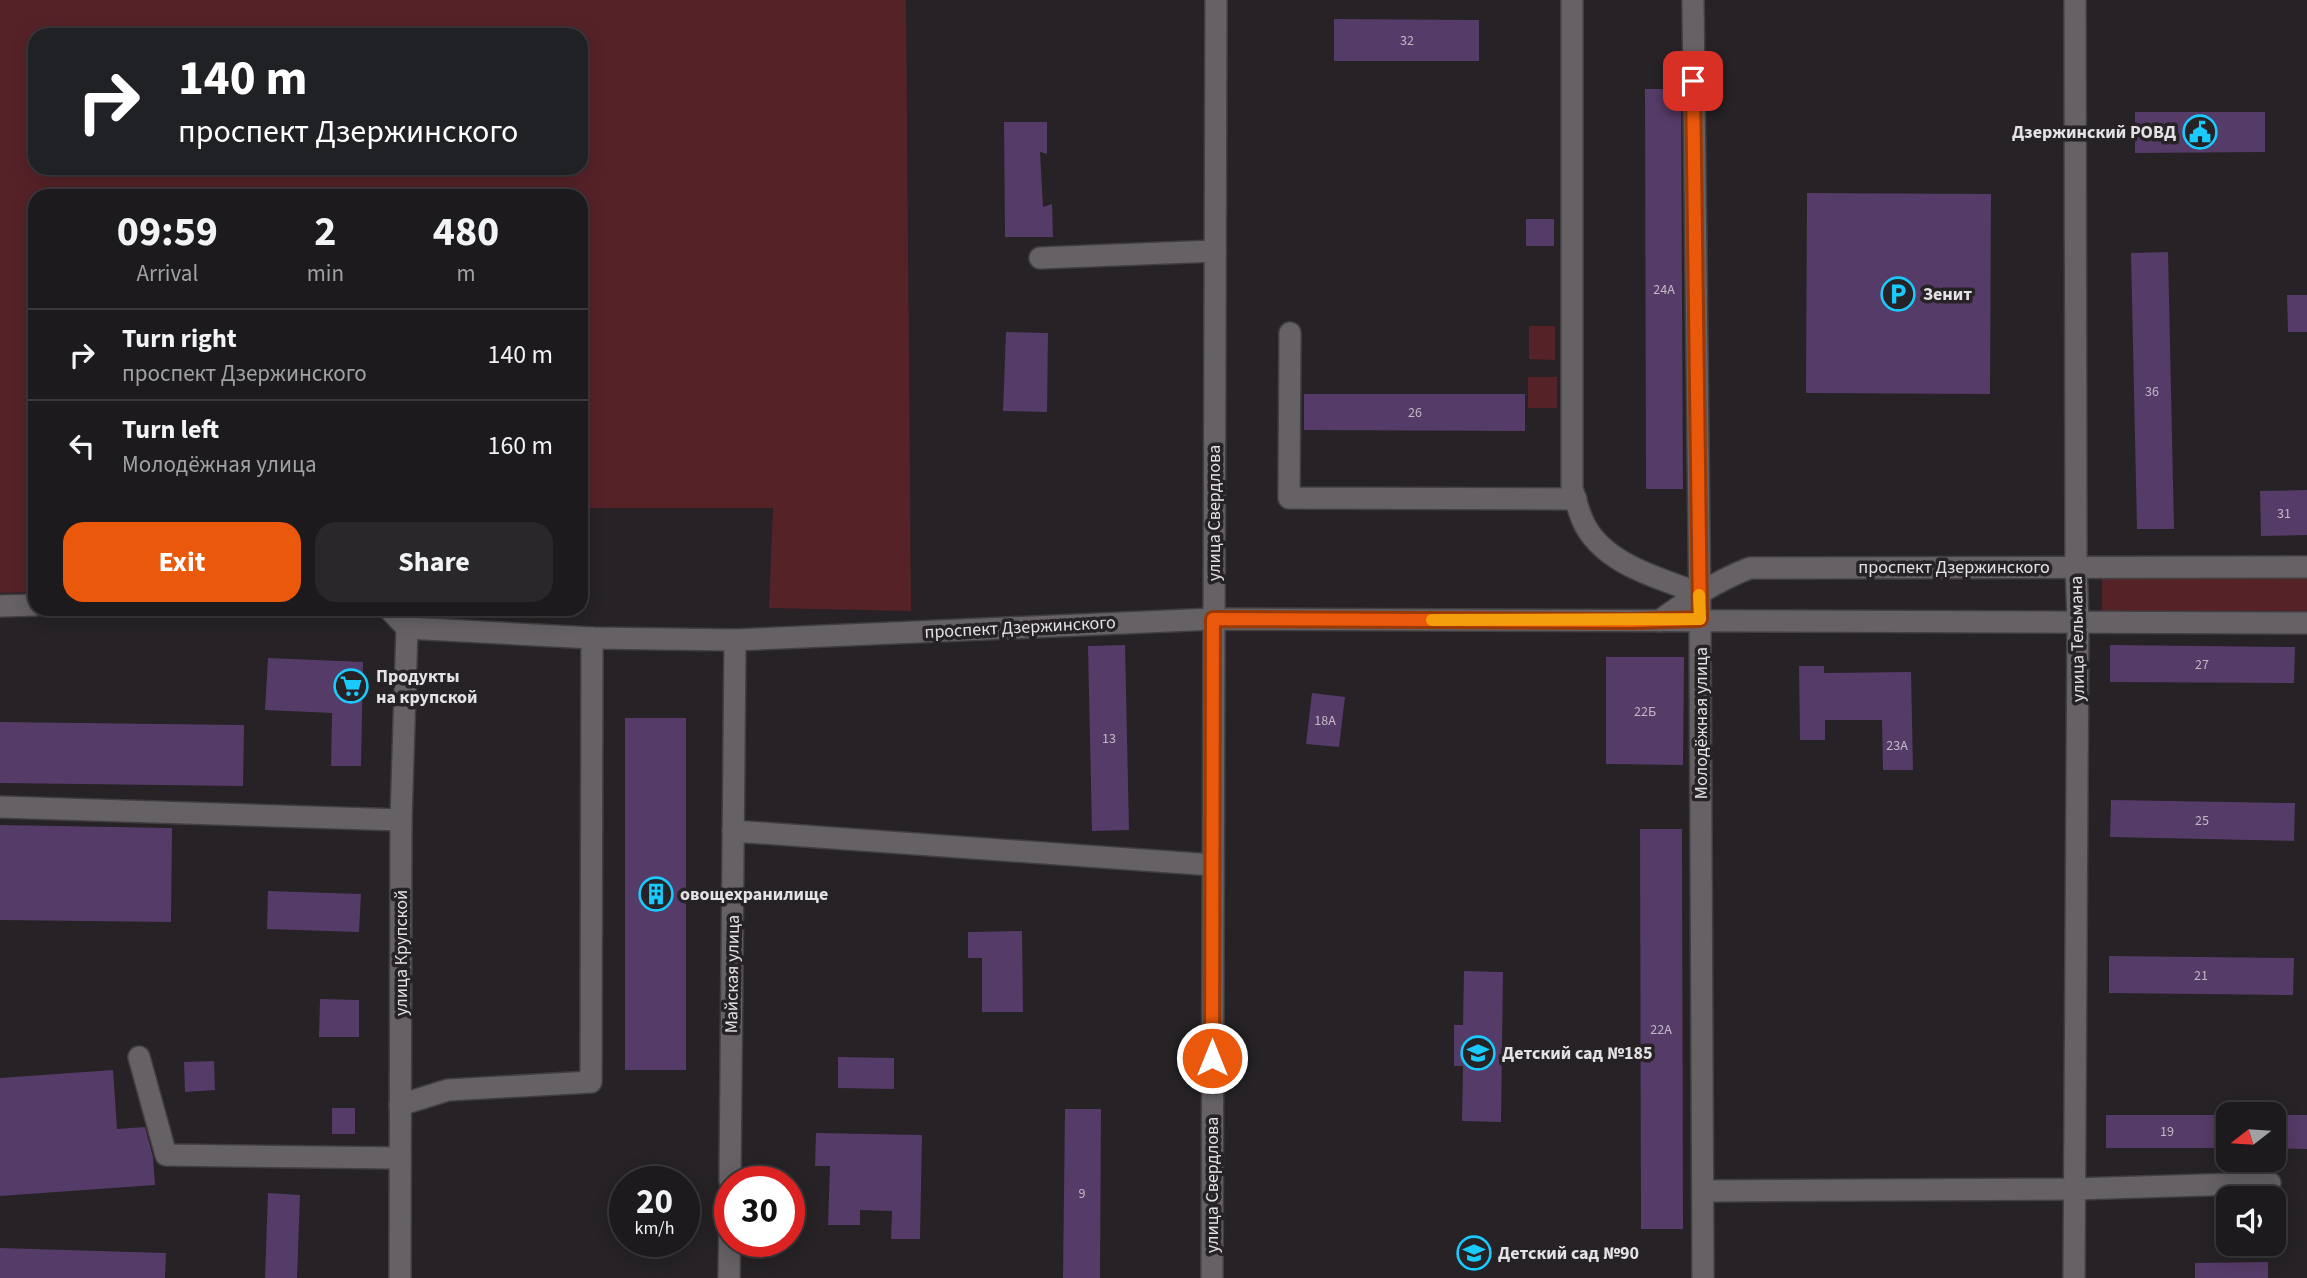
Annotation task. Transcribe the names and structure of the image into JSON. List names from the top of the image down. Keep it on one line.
{"streets":{"street":["улица Свердлова","проспект Дзержинского","улица Тельмана","Молодёжная улица","улица Крупской","Майская улица"]},"crossings":[["улица Свердлова","проспект Дзержинского"],["проспект Дзержинского","улица Тельмана"],["проспект Дзержинского","Молодёжная улица"],["проспект Дзержинского","улица Крупской"],["проспект Дзержинского","Майская улица"]],"places":{"public building":["Дзержинский РОВД"],"parking":["Зенит"],"supermarket":["Продукты на крупской"],"building":["овощехранилище"],"school or university":["Детский сад №185","Детский сад №90"]},"house_numbers":["32","24А","36","26","31","27","22Б","18А","13","23А","25","21","22А","19","9"],"north":"left","page":{"turn":["140 m","проспект Дзержинского"],"eta":["09:59","Arrival","2","min","480","m"],"list":[{"name":"Turn right","note":"проспект Дзержинского","value":"140 m"},{"name":"Turn left","note":"Молодёжная улица","value":"160 m"}],"buttons":["Exit","Share"],"speed":"20 km/h","limit":"30"}}
